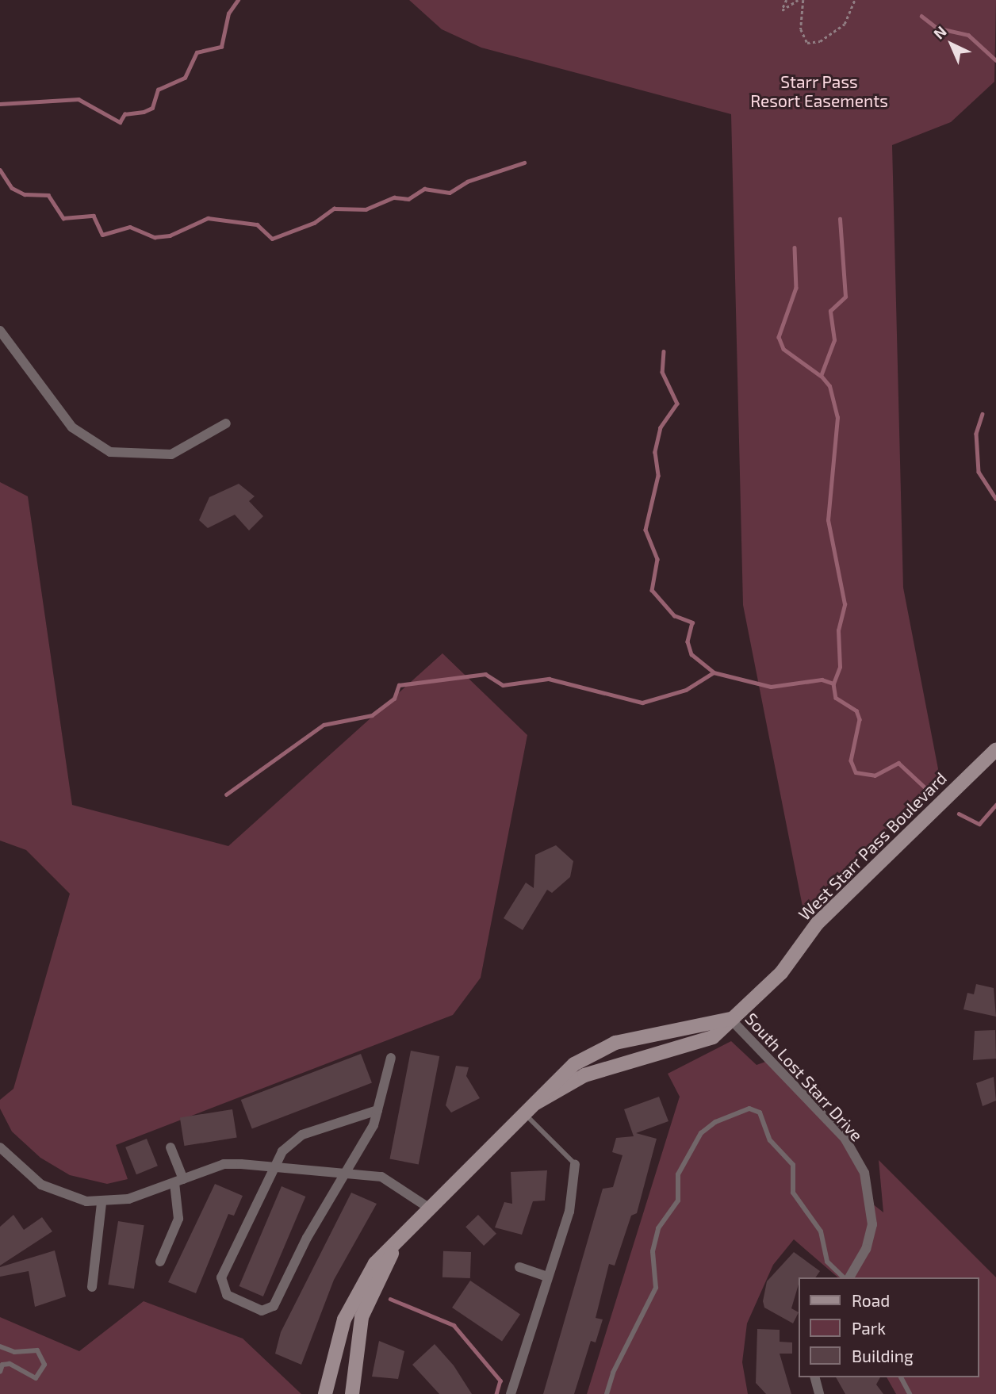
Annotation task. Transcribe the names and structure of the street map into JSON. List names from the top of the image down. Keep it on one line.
{"streets":{"street":["West Starr Pass Boulevard","South Lost Starr Drive"]},"crossings":[["West Starr Pass Boulevard","South Lost Starr Drive"]],"parks":["Starr Pass Resort Easements"],"legend":["Road","Park","Building"],"north":"top left"}
